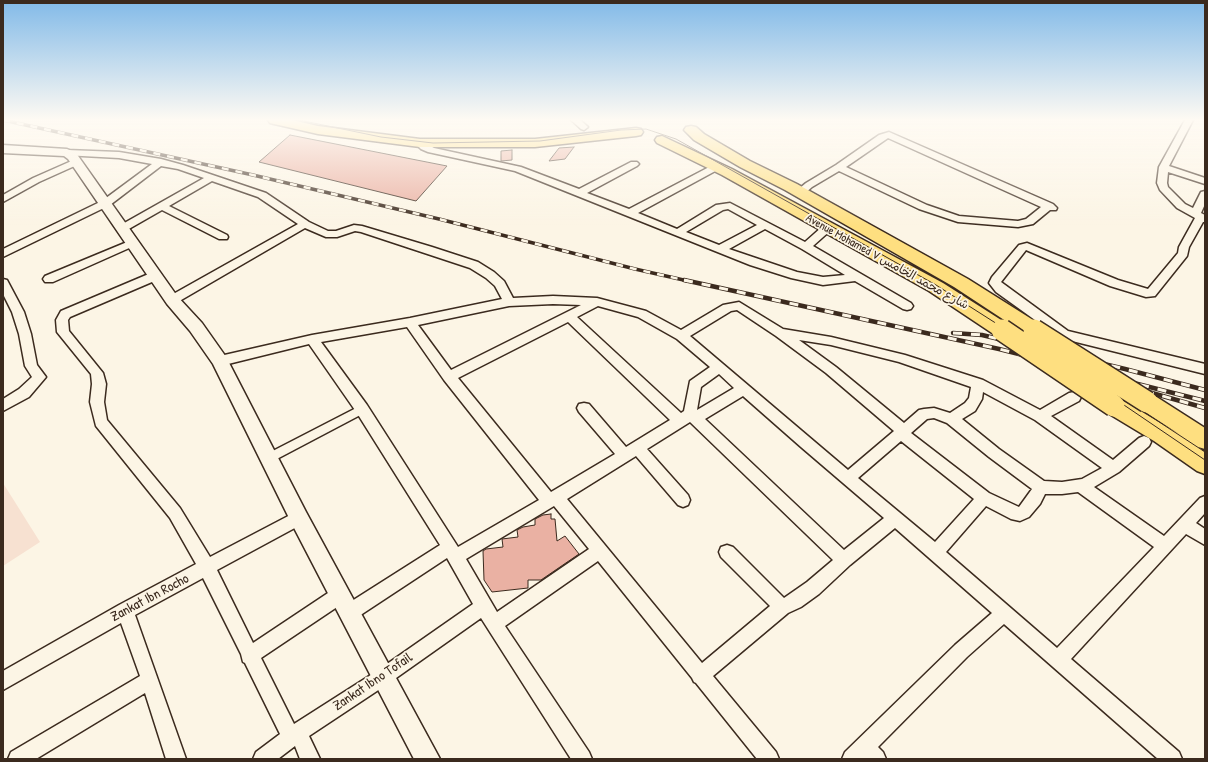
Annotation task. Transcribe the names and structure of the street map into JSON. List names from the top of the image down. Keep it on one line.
{"streets":{"main road":["Avenue Mohamed V شارع محمد الخامس"],"street":["Zankat Ibn Rocho","Zankat Ibno Tofail"]}}
